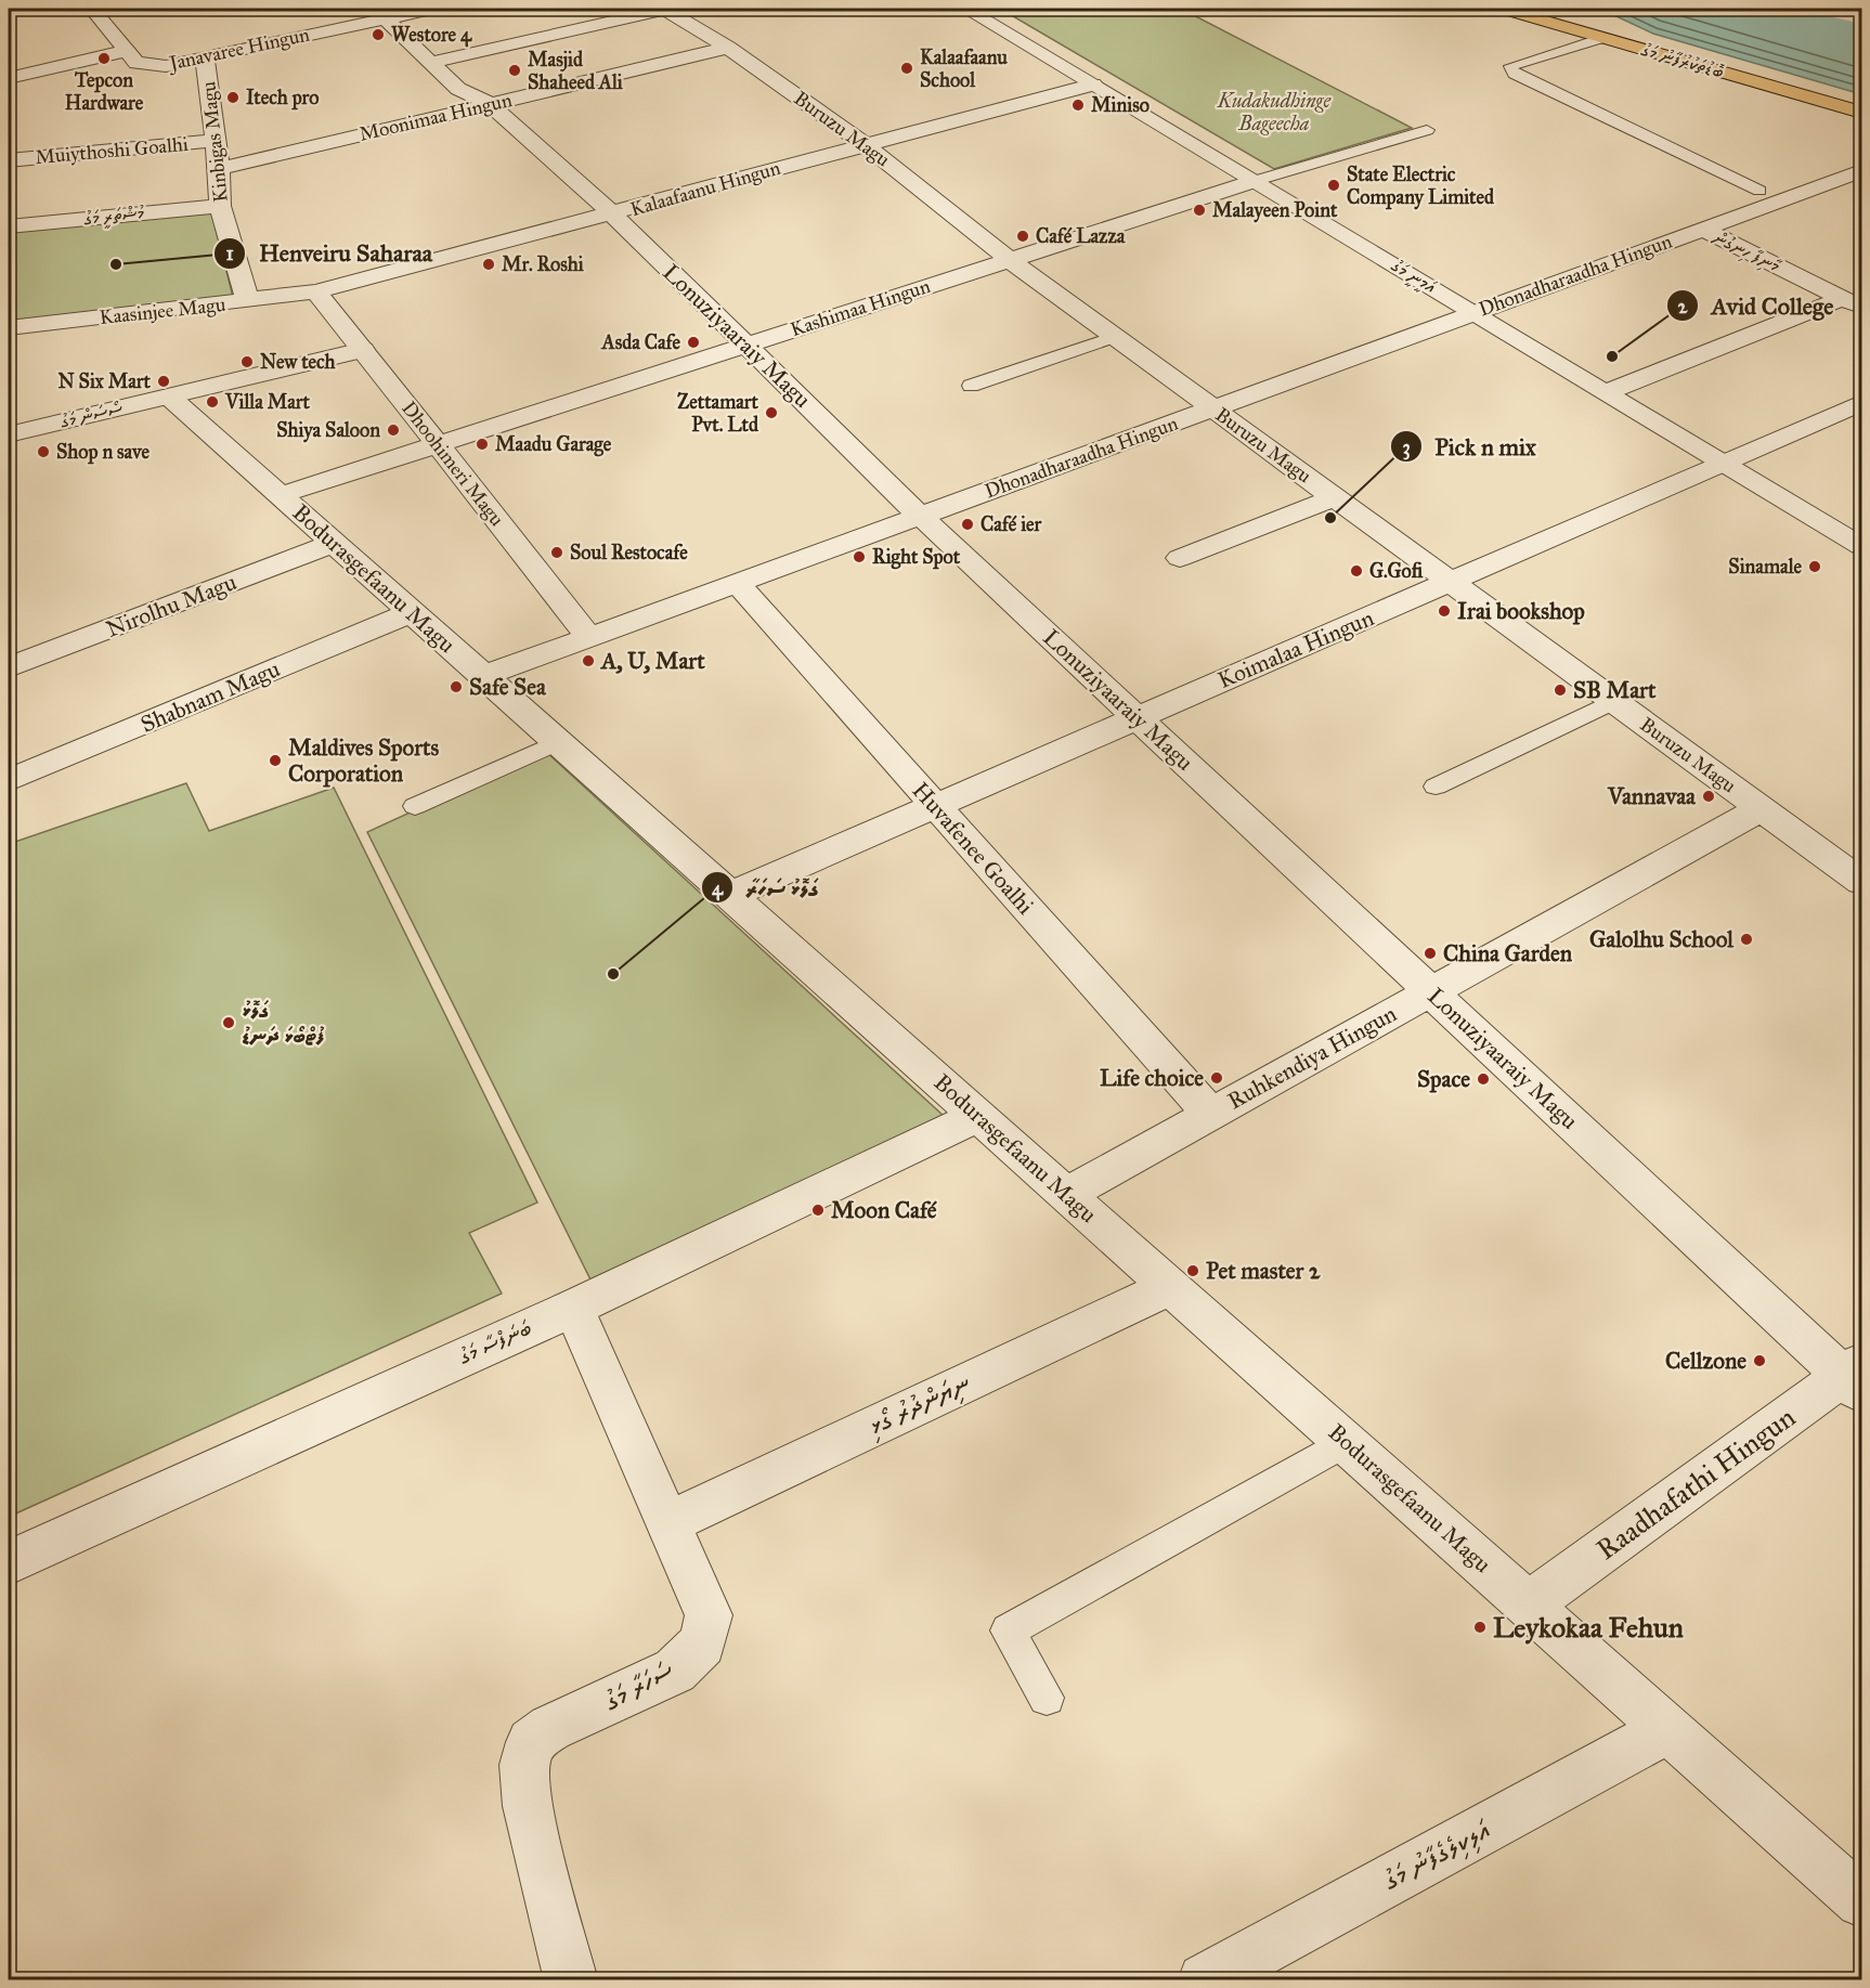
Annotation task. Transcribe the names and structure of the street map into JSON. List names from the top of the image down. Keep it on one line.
{"streets":{"main road":["ބޮޑުތަކުރުފާނު މަގު"],"street":["Janavaree Hingun","Moonimaa Hingun","Buruzu Magu","Kinbigas Magu","Muiythoshi Goalhi","Kalaafaanu Hingun","މުޝްތަރީ މަގު","މާނިފާ ހިނގުން","Dhonadharaadha Hingun","އަމީނީ މަގު","Kashimaa Hingun","Kaasinjee Magu","Lonuziyaaraiy Magu","ސޯސަން މަގު","Dhoohimeri Magu","Bodurasgefaanu Magu","Nirolhu Magu","Koimalaa Hingun","Shabnam Magu","Huvafenee Goalhi","Ruhkendiya Hingun","ބަނަފްސާ މަގު","ނިޔަންދުރު ގޯޅި","Raadhafathi Hingun","ސަހަރާ މަގު","އަލިކިލެގެފާނު މަގު"]},"crossings":[["Janavaree Hingun","Kinbigas Magu"],["Janavaree Hingun","Lonuziyaaraiy Magu"],["Moonimaa Hingun","Buruzu Magu"],["Moonimaa Hingun","Kinbigas Magu"],["Moonimaa Hingun","Lonuziyaaraiy Magu"],["Buruzu Magu","Kalaafaanu Hingun"],["Buruzu Magu","Dhonadharaadha Hingun"],["Buruzu Magu","Kashimaa Hingun"],["Buruzu Magu","Koimalaa Hingun"],["Buruzu Magu","Ruhkendiya Hingun"],["Kinbigas Magu","Muiythoshi Goalhi"],["Kinbigas Magu","މުޝްތަރީ މަގު"],["Kinbigas Magu","Kaasinjee Magu"],["Kalaafaanu Hingun","އަމީނީ މަގު"],["Kalaafaanu Hingun","Kaasinjee Magu"],["Kalaafaanu Hingun","Lonuziyaaraiy Magu"],["Kalaafaanu Hingun","Dhoohimeri Magu"],["މާނިފާ ހިނގުން","Dhonadharaadha Hingun"],["Dhonadharaadha Hingun","އަމީނީ މަގު"],["Dhonadharaadha Hingun","Lonuziyaaraiy Magu"],["Dhonadharaadha Hingun","Dhoohimeri Magu"],["Dhonadharaadha Hingun","Bodurasgefaanu Magu"],["Dhonadharaadha Hingun","Huvafenee Goalhi"],["އަމީނީ މަގު","Kashimaa Hingun"],["އަމީނީ މަގު","Koimalaa Hingun"],["Kashimaa Hingun","Lonuziyaaraiy Magu"],["Kashimaa Hingun","Dhoohimeri Magu"],["Kashimaa Hingun","Bodurasgefaanu Magu"],["Kaasinjee Magu","Dhoohimeri Magu"],["Lonuziyaaraiy Magu","Koimalaa Hingun"],["Lonuziyaaraiy Magu","Ruhkendiya Hingun"],["Lonuziyaaraiy Magu","Raadhafathi Hingun"],["ސޯސަން މަގު","Dhoohimeri Magu"],["ސޯސަން މަގު","Bodurasgefaanu Magu"],["Bodurasgefaanu Magu","Nirolhu Magu"],["Bodurasgefaanu Magu","Koimalaa Hingun"],["Bodurasgefaanu Magu","Shabnam Magu"],["Bodurasgefaanu Magu","Ruhkendiya Hingun"],["Bodurasgefaanu Magu","ބަނަފްސާ މަގު"],["Bodurasgefaanu Magu","ނިޔަންދުރު ގޯޅި"],["Bodurasgefaanu Magu","Raadhafathi Hingun"],["Bodurasgefaanu Magu","އަލިކިލެގެފާނު މަގު"],["Koimalaa Hingun","Huvafenee Goalhi"],["Huvafenee Goalhi","Ruhkendiya Hingun"],["ބަނަފްސާ މަގު","ސަހަރާ މަގު"],["ނިޔަންދުރު ގޯޅި","ސަހަރާ މަގު"]],"parks":["Kudakudhinge Bageecha"],"places":["Westore 4","Tepcon Hardware","Kalaafaanu School","Masjid Shaheed Ali","Itech pro","Miniso","State Electric Company Limited","Malayeen Point","Café Lazza","Henveiru Saharaa","Mr. Roshi","Asda Cafe","Avid College","New tech","N Six Mart","Villa Mart","Zettamart Pvt. Ltd","Shiya Saloon","Maadu Garage","Shop n save","Pick n mix","Café ier","Soul Restocafe","Right Spot","Sinamale","G.Gofi","Irai bookshop","A, U, Mart","Safe Sea","SB Mart","Maldives Sports Corporation","Vannavaa","Galolhu School","China Garden","ގަލޮޅު ސަހަރާ","ގަލޮޅު ފުޓްބޯޅަ ދަނޑު","Life choice","Space","Moon Café","Pet master 2","Cellzone","Leykokaa Fehun"]}
